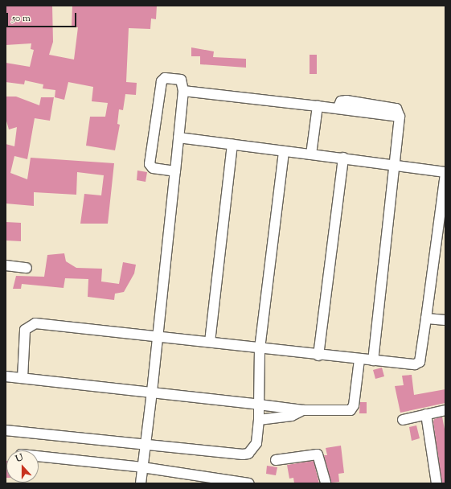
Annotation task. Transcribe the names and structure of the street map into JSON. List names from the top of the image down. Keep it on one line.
{"scale_bar":"50 m","north":"top"}
